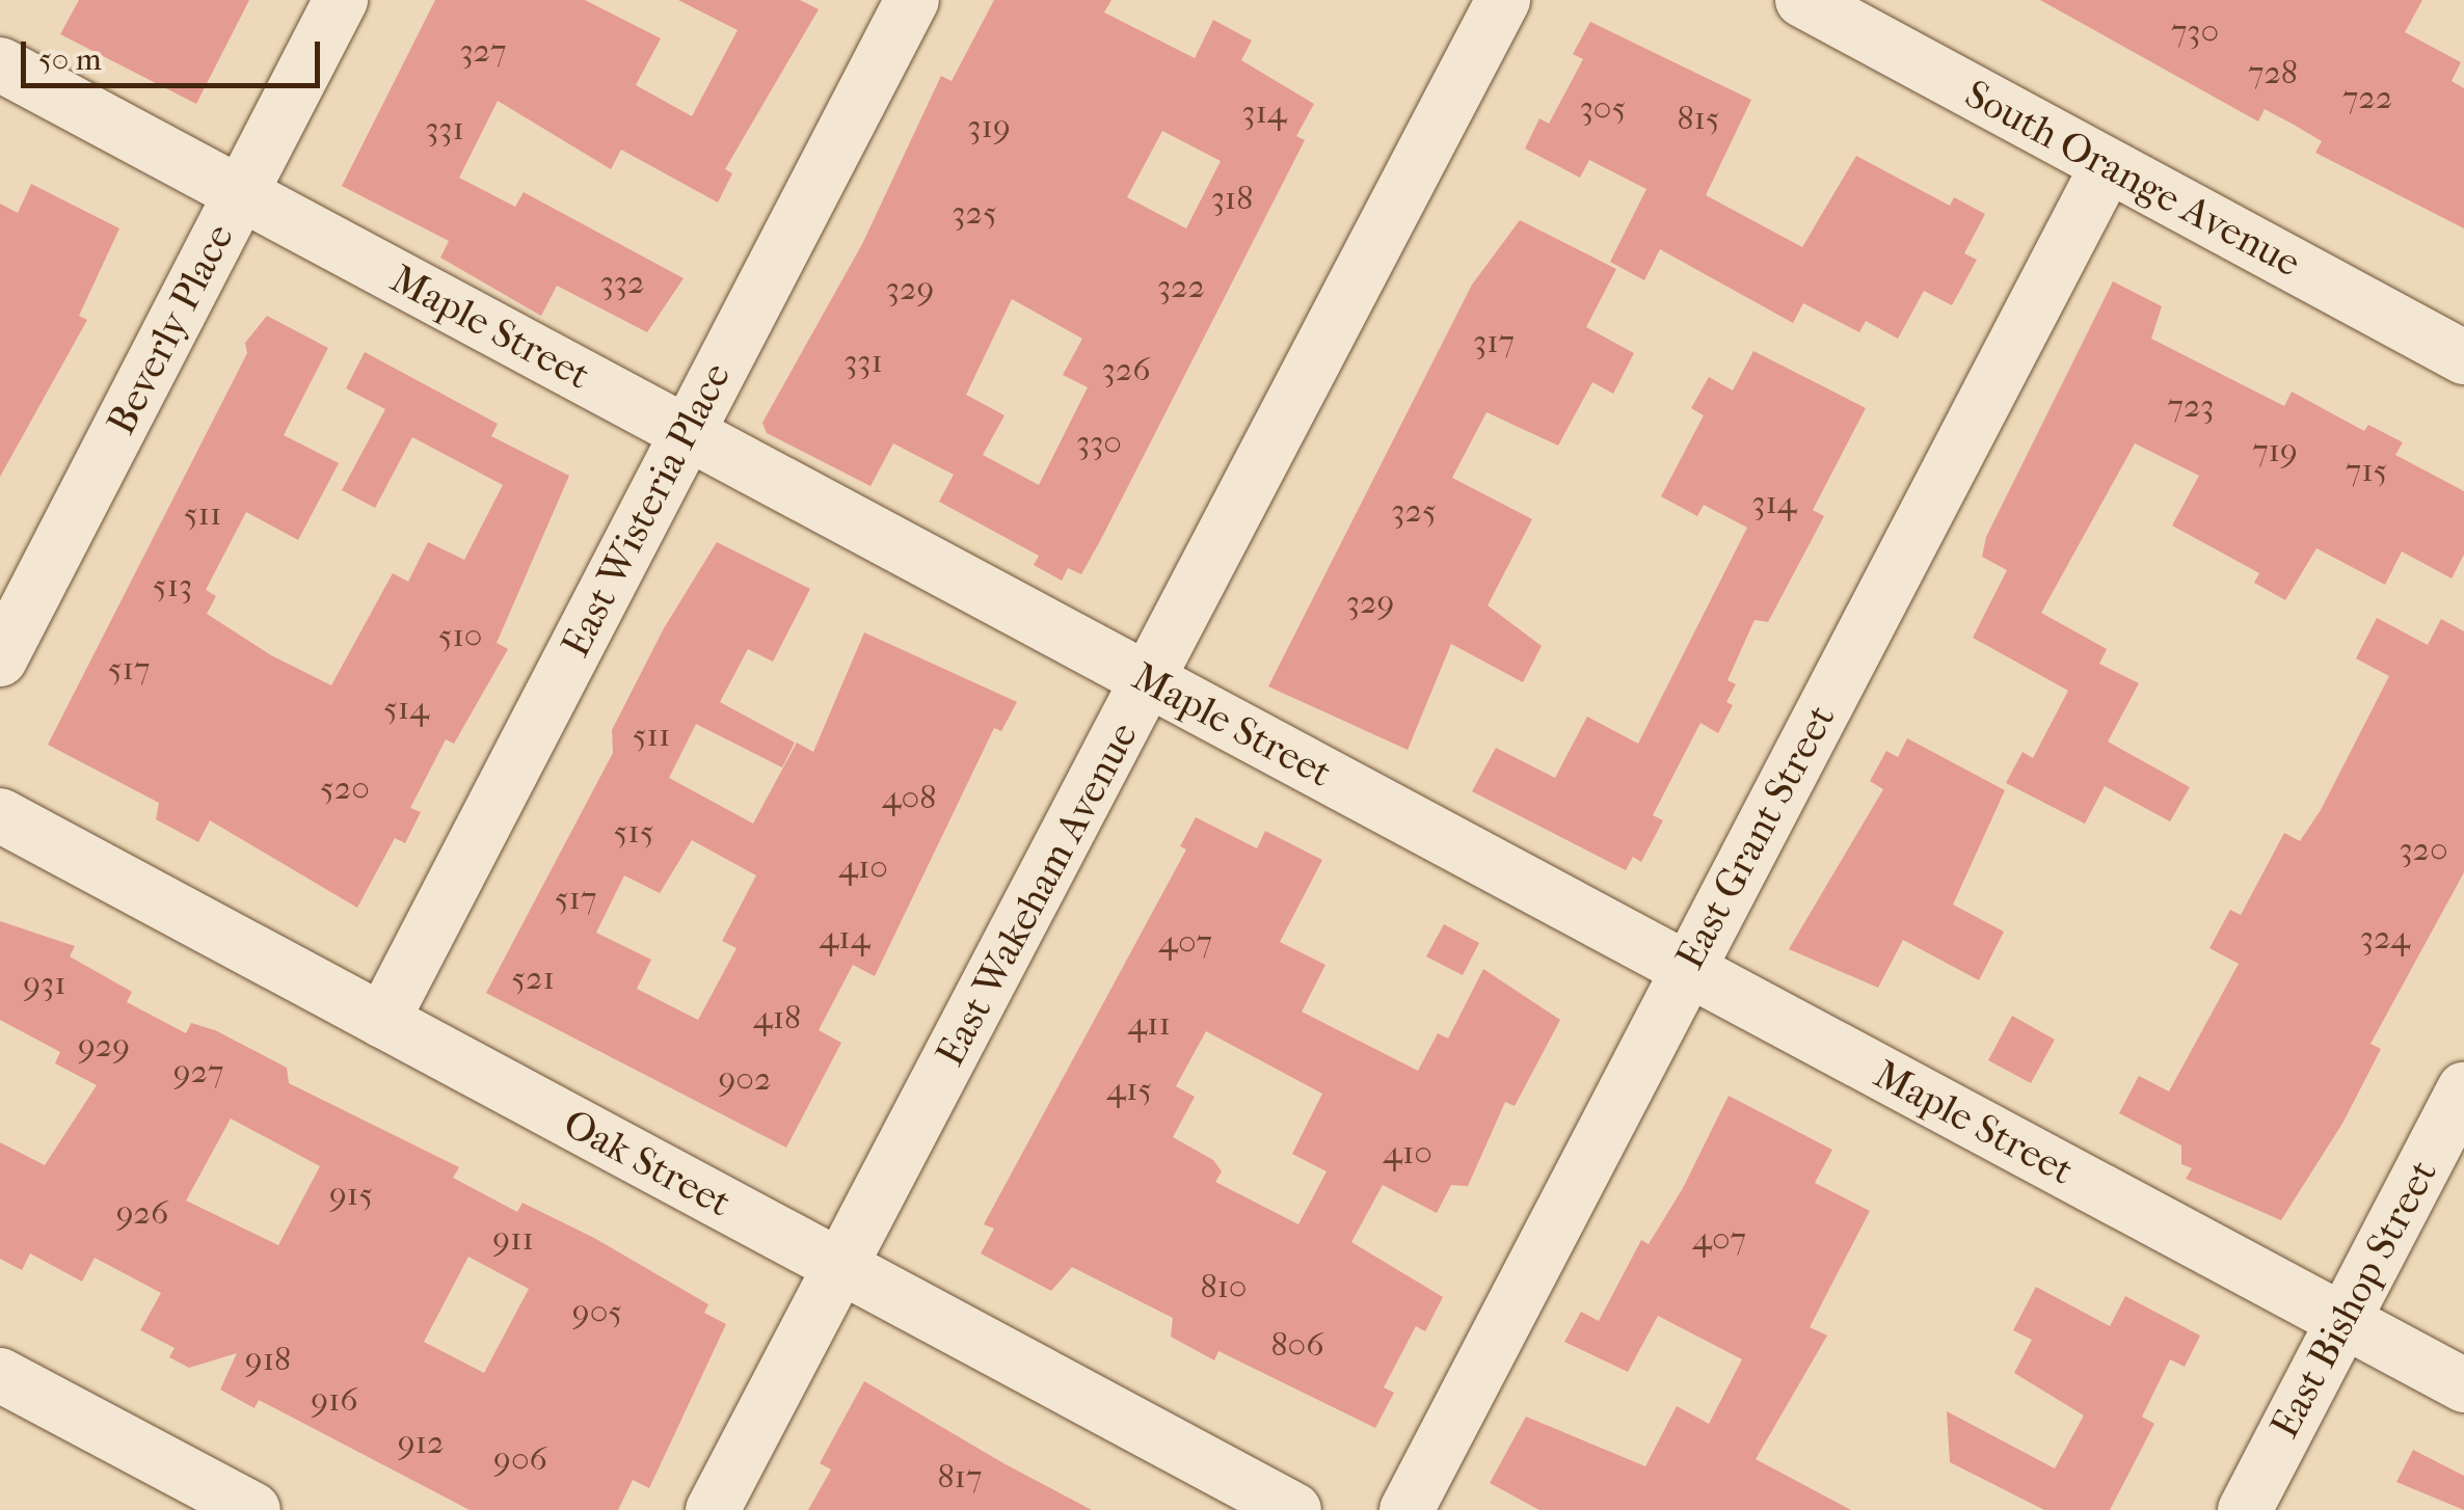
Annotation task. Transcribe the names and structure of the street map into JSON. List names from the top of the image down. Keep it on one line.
{"streets":{"street":["South Orange Avenue","Maple Street","Beverly Place","East Wisteria Place","East Grant Street","East Wakeham Avenue","Oak Street","East Bishop Street"]},"crossings":[["South Orange Avenue","East Grant Street"],["Maple Street","Beverly Place"],["Maple Street","East Wisteria Place"],["Maple Street","East Grant Street"],["Maple Street","East Wakeham Avenue"],["Maple Street","East Bishop Street"],["East Wisteria Place","Oak Street"],["East Wakeham Avenue","Oak Street"]],"house_numbers":["730","327","728","722","305","314","815","319","331","318","325","332","322","329","317","331","326","723","330","719","715","314","325","511","513","329","510","517","514","511","520","408","515","320","410","517","414","324","407","521","931","418","411","929","927","902","415","410","915","926","911","407","810","905","806","918","916","912","906","817"],"scale_bar":"50 m"}
